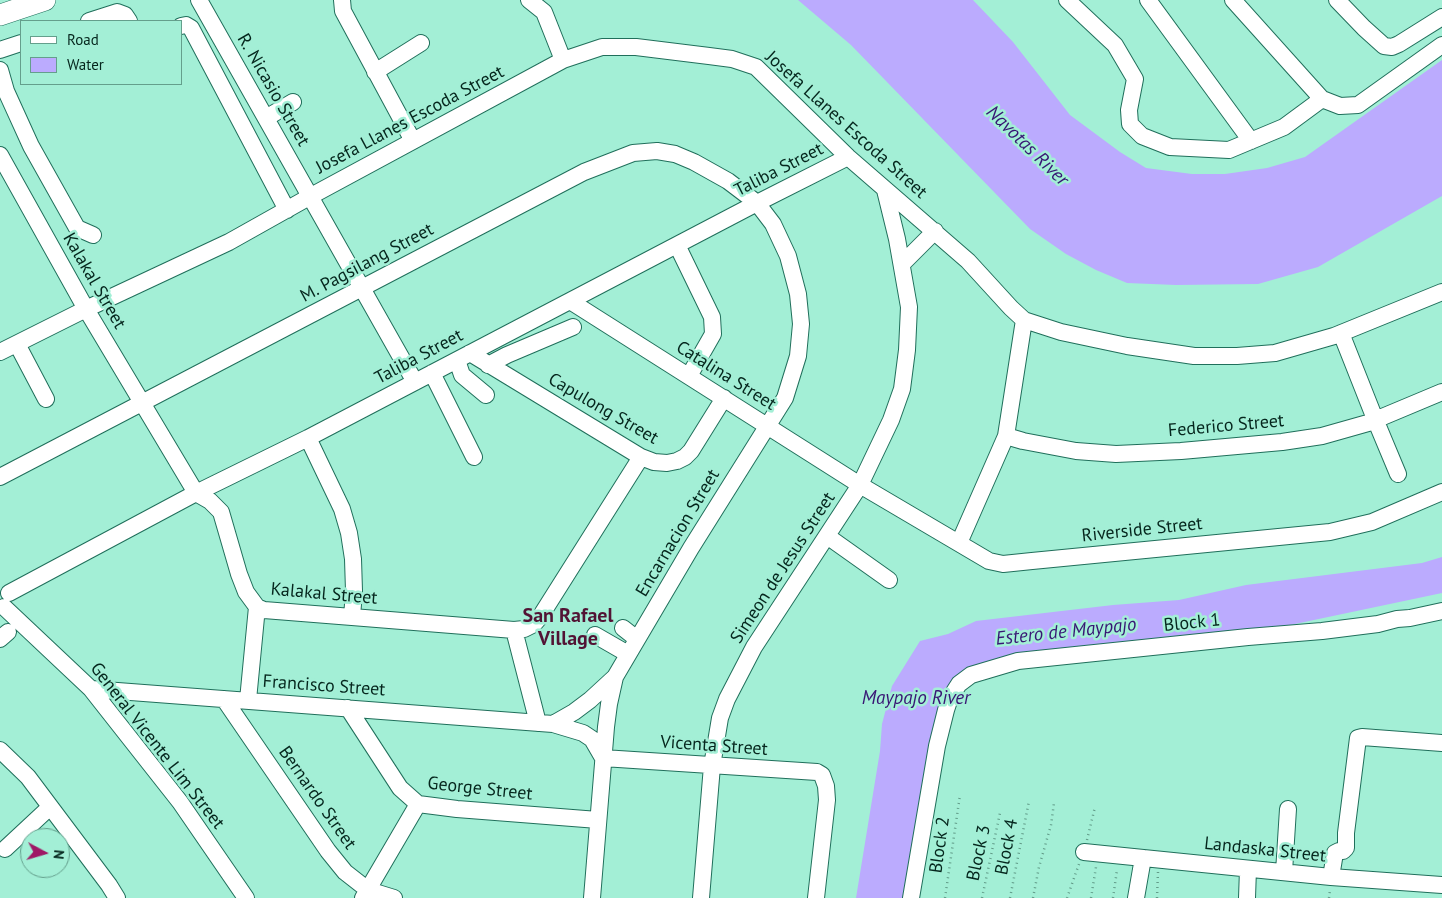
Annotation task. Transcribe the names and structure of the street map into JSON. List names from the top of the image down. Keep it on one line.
{"streets":{"street":["R. Nicasio Street","Josefa Llanes Escoda Street","Taliba Street","M. Pagsilang Street","Kalakal Street","Catalina Street","Capulong Street","Federico Street","Riverside Street","Encarnacion Street","Simeon de Jesus Street","Block 1","Francisco Street","General Vicente Lim Street","Vicenta Street","George Street","Bernardo Street","Landaska Street"],"path":["Block 2","Block 4","Block 3"]},"crossings":[["R. Nicasio Street","Josefa Llanes Escoda Street"],["R. Nicasio Street","Taliba Street"],["R. Nicasio Street","M. Pagsilang Street"],["Josefa Llanes Escoda Street","Taliba Street"],["Josefa Llanes Escoda Street","Kalakal Street"],["Josefa Llanes Escoda Street","Simeon de Jesus Street"],["Taliba Street","M. Pagsilang Street"],["Taliba Street","Kalakal Street"],["Taliba Street","Catalina Street"],["Taliba Street","Capulong Street"],["Taliba Street","Encarnacion Street"],["Taliba Street","General Vicente Lim Street"],["M. Pagsilang Street","Kalakal Street"],["M. Pagsilang Street","Encarnacion Street"],["Kalakal Street","Capulong Street"],["Catalina Street","Capulong Street"],["Catalina Street","Riverside Street"],["Catalina Street","Encarnacion Street"],["Catalina Street","Simeon de Jesus Street"],["Riverside Street","Simeon de Jesus Street"],["Encarnacion Street","Francisco Street"],["Encarnacion Street","Vicenta Street"],["Encarnacion Street","George Street"],["Simeon de Jesus Street","Vicenta Street"],["Francisco Street","General Vicente Lim Street"],["Francisco Street","Vicenta Street"],["Francisco Street","George Street"],["Francisco Street","Bernardo Street"]],"districts":["San Rafael Village"],"water":["Navotas River","Estero de Maypajo","Maypajo River"],"legend":["Road","Water"],"north":"right"}
